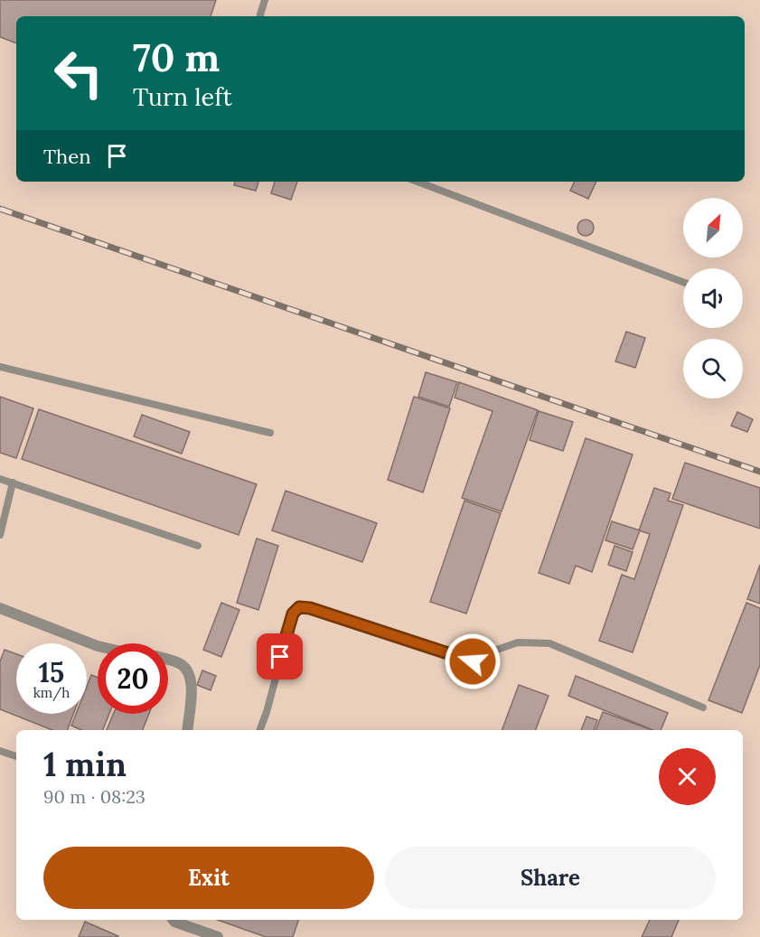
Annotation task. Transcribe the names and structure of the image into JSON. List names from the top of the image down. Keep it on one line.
{"north":"top right","page":{"turn":["70 m","Turn left"],"then":"Then","speed":"15 km/h","limit":"20","heading":["1 min","90 m · 08:23"],"buttons":["Exit","Share"]}}
